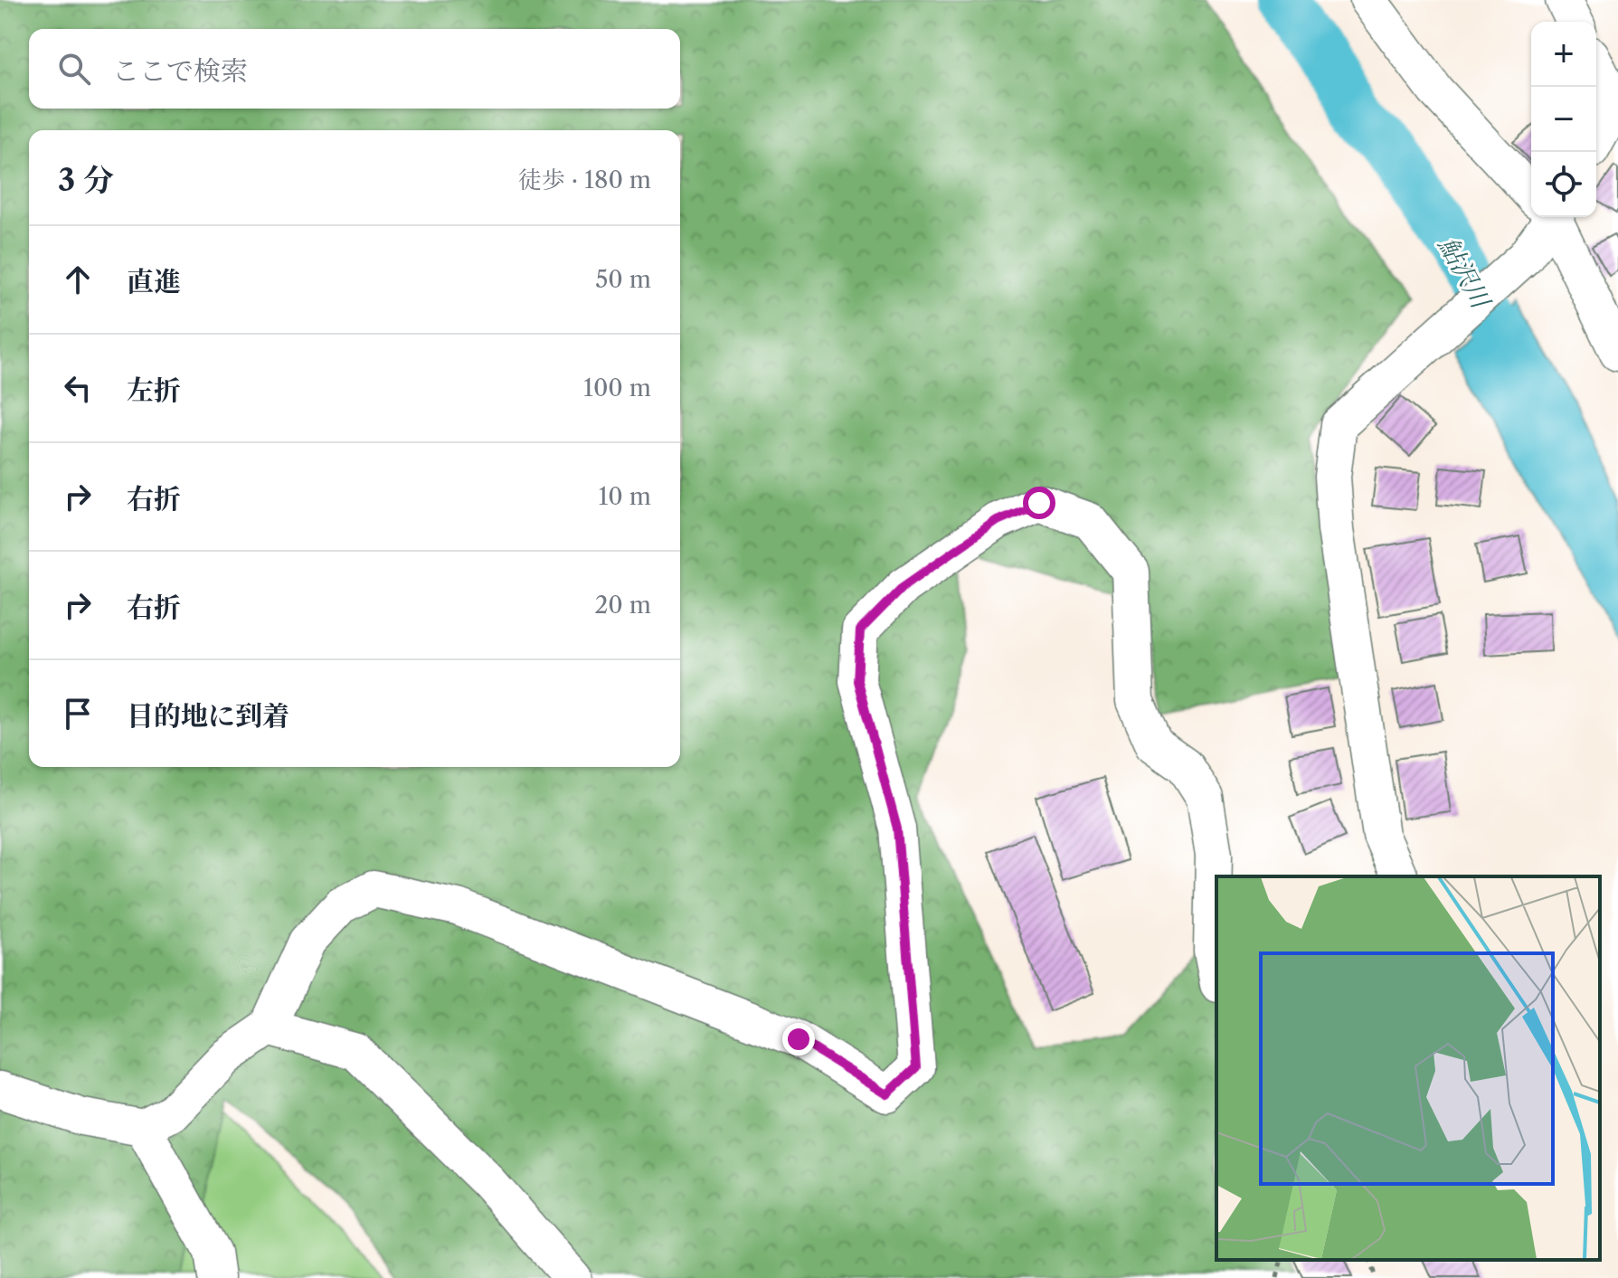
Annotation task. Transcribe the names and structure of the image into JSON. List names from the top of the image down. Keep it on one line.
{"water":["鮎沢川"],"page":{"map_buttons":["+","−"],"search":"ここで検索","heading":["3 分","徒歩 · 180 m"],"list":[["直進","50 m"],["左折","100 m"],["右折","10 m"],["右折","20 m"],"目的地に到着"]}}
